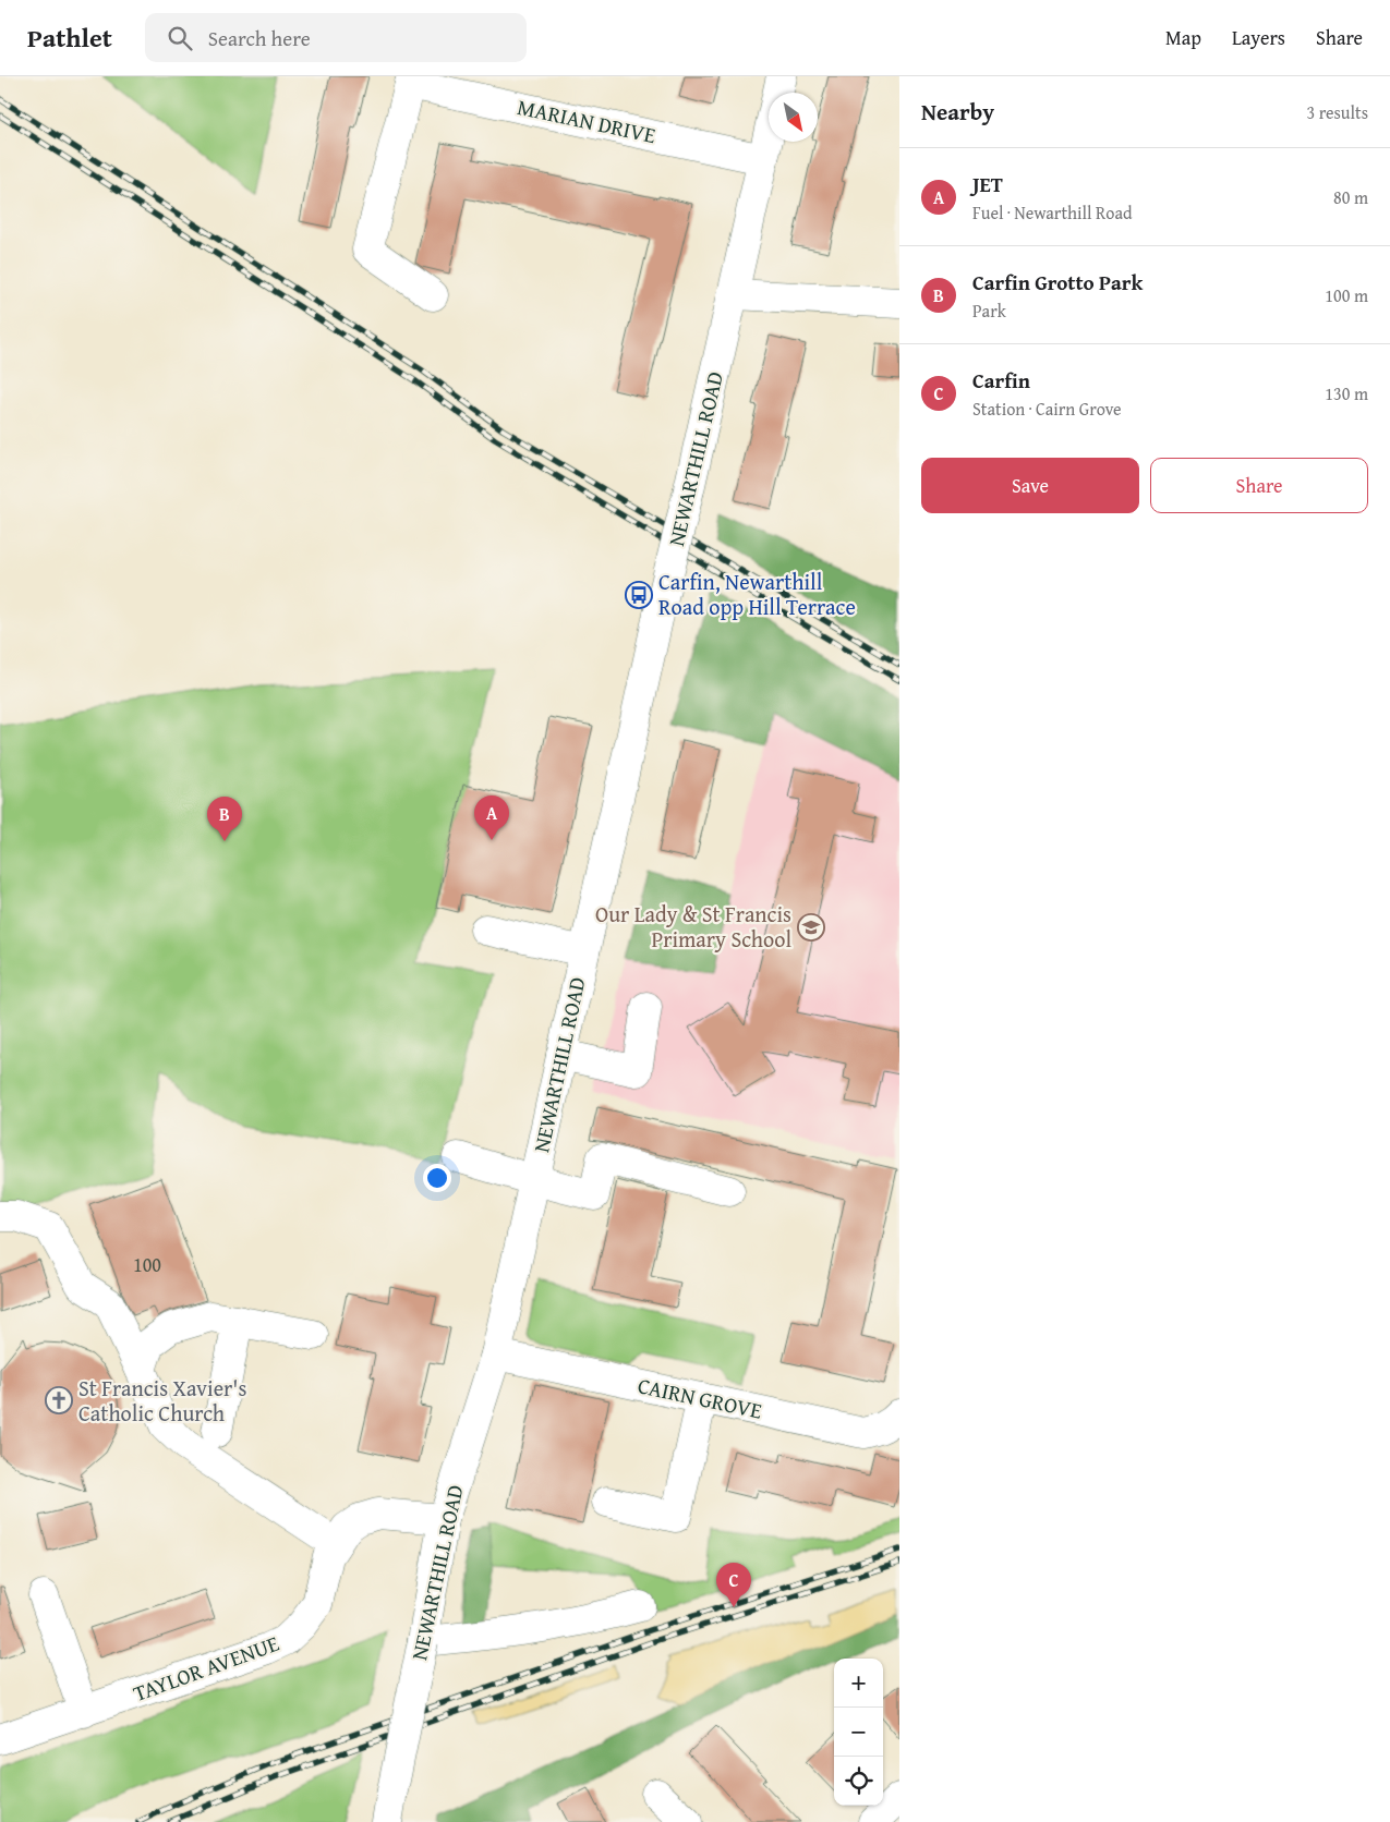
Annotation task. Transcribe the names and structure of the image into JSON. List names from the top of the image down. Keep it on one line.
{"streets":{"street":["MARIAN DRIVE","NEWARTHILL ROAD","CAIRN GROVE","TAYLOR AVENUE"]},"crossings":[["MARIAN DRIVE","NEWARTHILL ROAD"],["NEWARTHILL ROAD","CAIRN GROVE"],["NEWARTHILL ROAD","TAYLOR AVENUE"]],"places":{"bus stop":["Carfin, Newarthill Road opp Hill Terrace"],"school or university":["Our Lady & St Francis Primary School"],"church":["St Francis Xavier's Catholic Church"]},"house_numbers":["100"],"north":"bottom right","page":{"header":"Pathlet","search":"Search here","nav":["Map","Layers","Share"],"heading":["Nearby","3 results"],"list":[{"mark":"A","name":"JET","note":"Fuel · Newarthill Road","value":"80 m"},{"mark":"B","name":"Carfin Grotto Park","note":"Park","value":"100 m"},{"mark":"C","name":"Carfin","note":"Station · Cairn Grove","value":"130 m"}],"buttons":["Save","Share"],"pins":["A","B","C"],"map_buttons":["+","−"]}}
